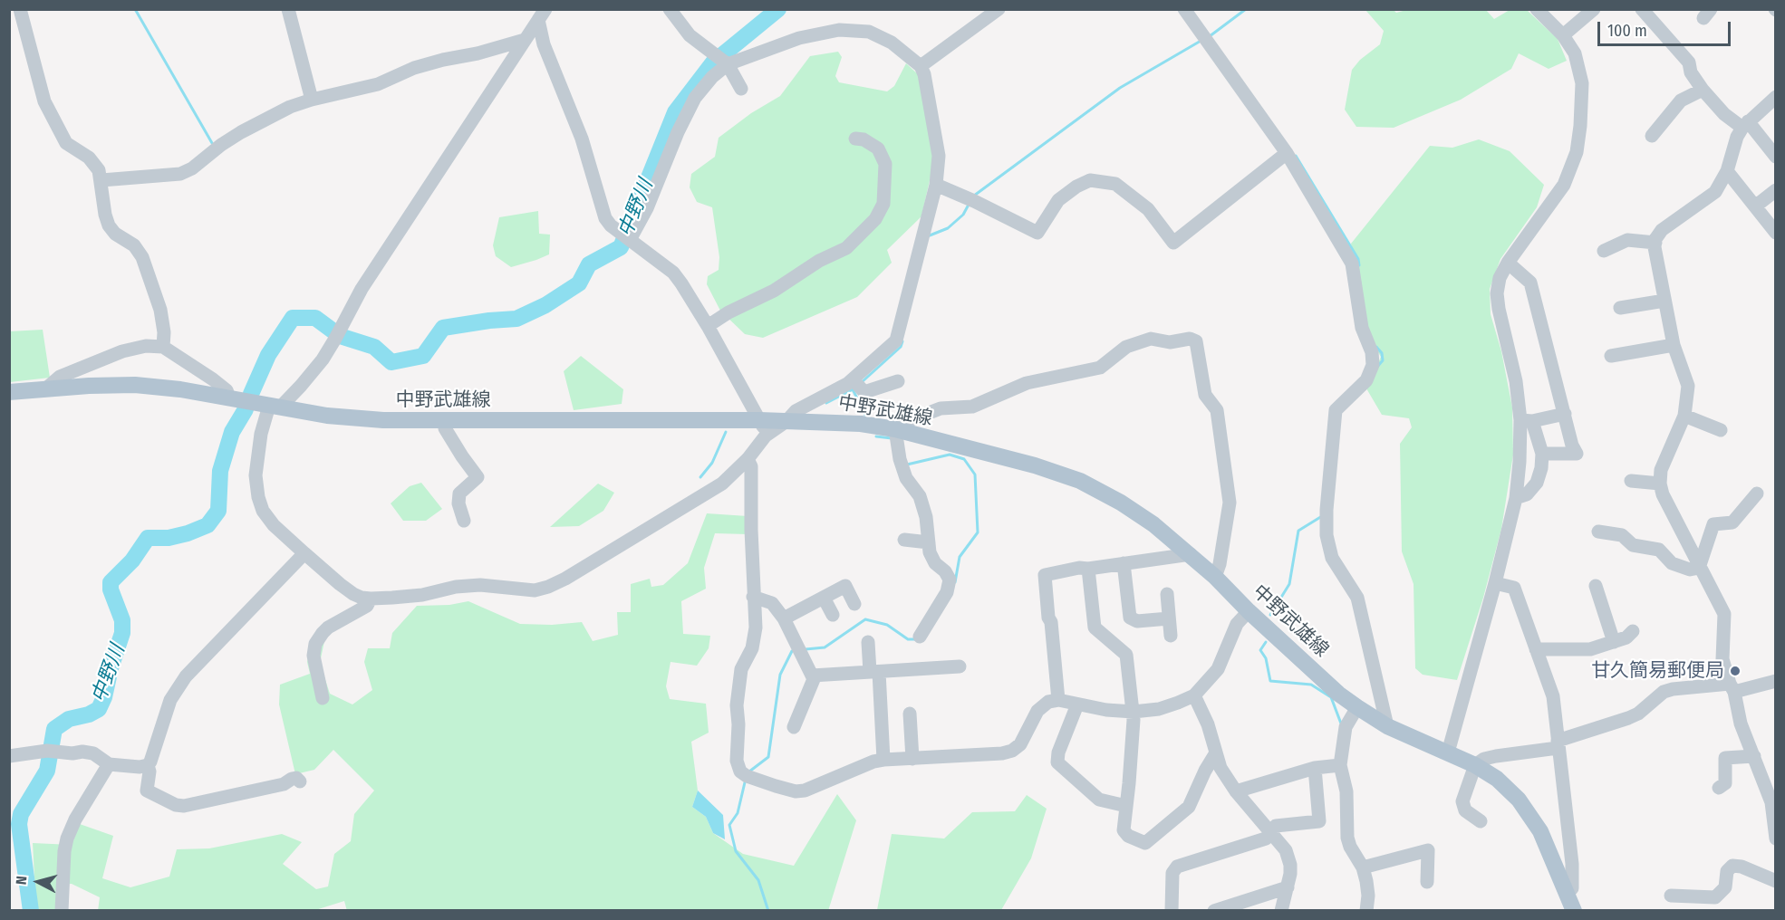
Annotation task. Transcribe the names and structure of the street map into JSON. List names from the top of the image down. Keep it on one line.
{"streets":{"main road":["中野武雄線"]},"water":["中野川"],"places":["甘久簡易郵便局"],"scale_bar":"100 m","north":"left"}
